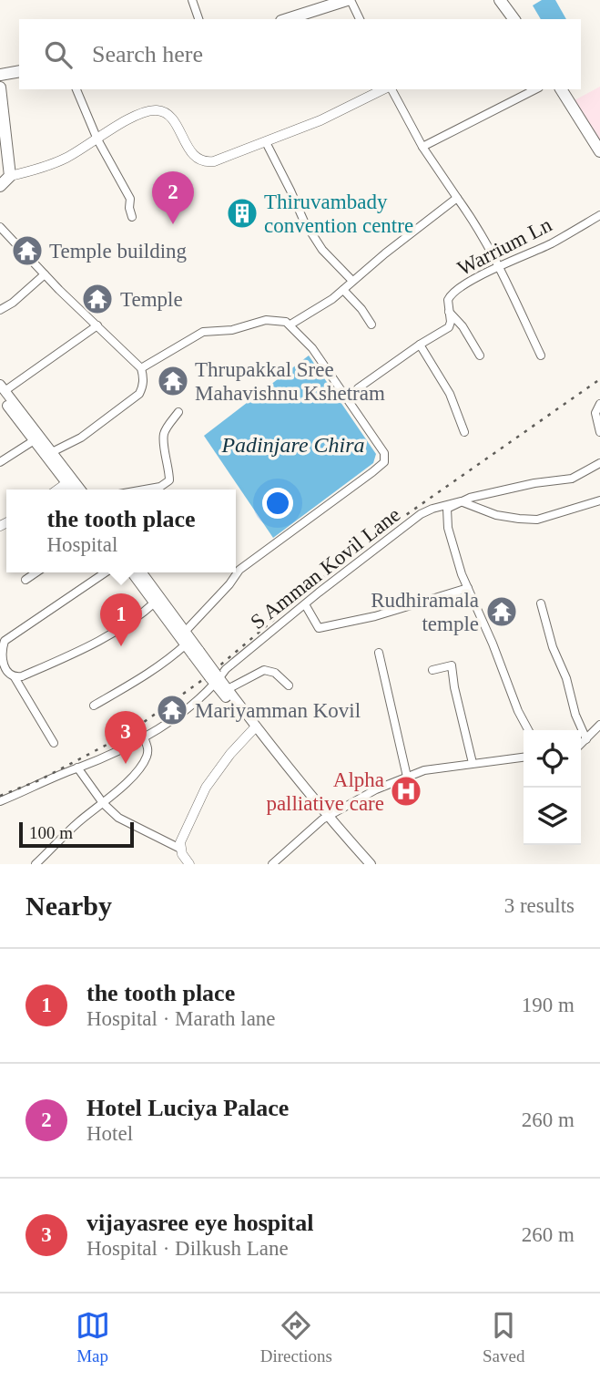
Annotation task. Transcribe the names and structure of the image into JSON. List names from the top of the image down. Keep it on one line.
{"streets":{"street":["Warrium Ln","S Amman Kovil Lane"]},"water":["Padinjare Chira"],"places":{"building":["Thiruvambady convention centre"],"temple":["Temple building","Temple","Thrupakkal Sree Mahavishnu Kshetram","Rudhiramala temple","Mariyamman Kovil"],"hospital":["Alpha palliative care"]},"scale_bar":"100 m","page":{"search":"Search here","pins":["2","1","3"],"popup":["the tooth place","Hospital"],"scale":"100 m","heading":["Nearby","3 results"],"list":[{"mark":"1","name":"the tooth place","note":"Hospital · Marath lane","value":"190 m"},{"mark":"2","name":"Hotel Luciya Palace","note":"Hotel","value":"260 m"},{"mark":"3","name":"vijayasree eye hospital","note":"Hospital · Dilkush Lane","value":"260 m"}],"nav":["Map","Directions","Saved"]}}
